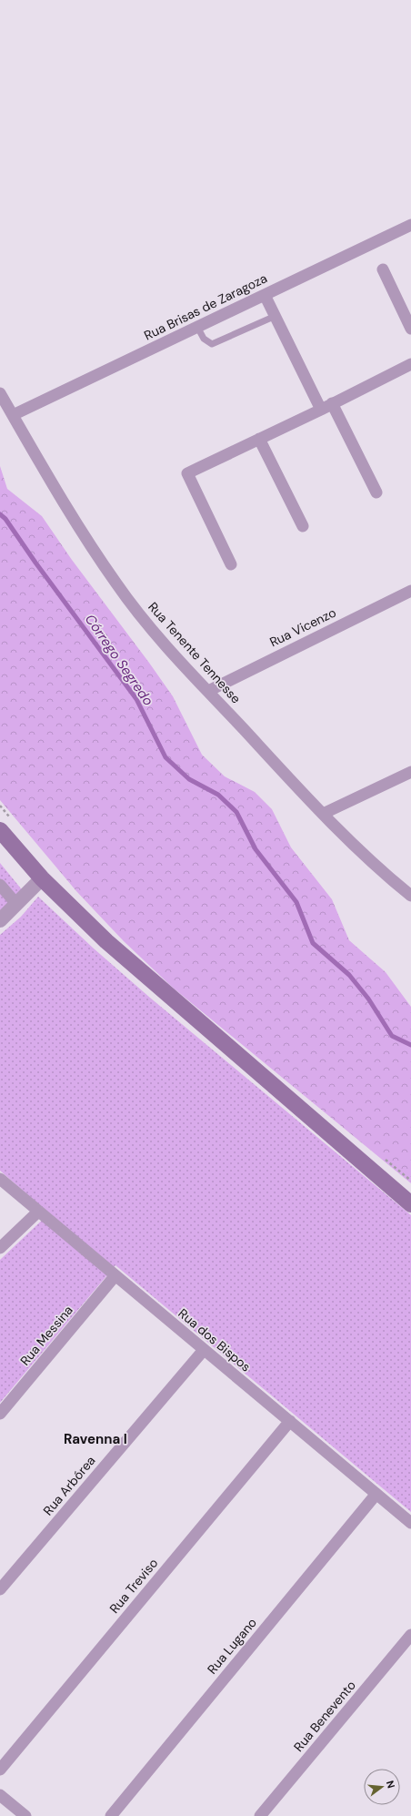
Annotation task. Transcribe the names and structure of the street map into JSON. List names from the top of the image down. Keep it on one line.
{"streets":{"street":["Rua Brisas de Zaragoza","Rua Vicenzo","Rua Tenente Tennesse","Rua Messina","Rua dos Bispos","Rua Arbórea","Rua Treviso","Rua Lugano","Rua Benevento"]},"crossings":[["Rua Brisas de Zaragoza","Rua Tenente Tennesse"],["Rua Vicenzo","Rua Tenente Tennesse"],["Rua Messina","Rua dos Bispos"],["Rua dos Bispos","Rua Arbórea"],["Rua dos Bispos","Rua Treviso"],["Rua dos Bispos","Rua Lugano"]],"districts":["Ravenna I"],"water":["Córrego Segredo"],"north":"right"}
